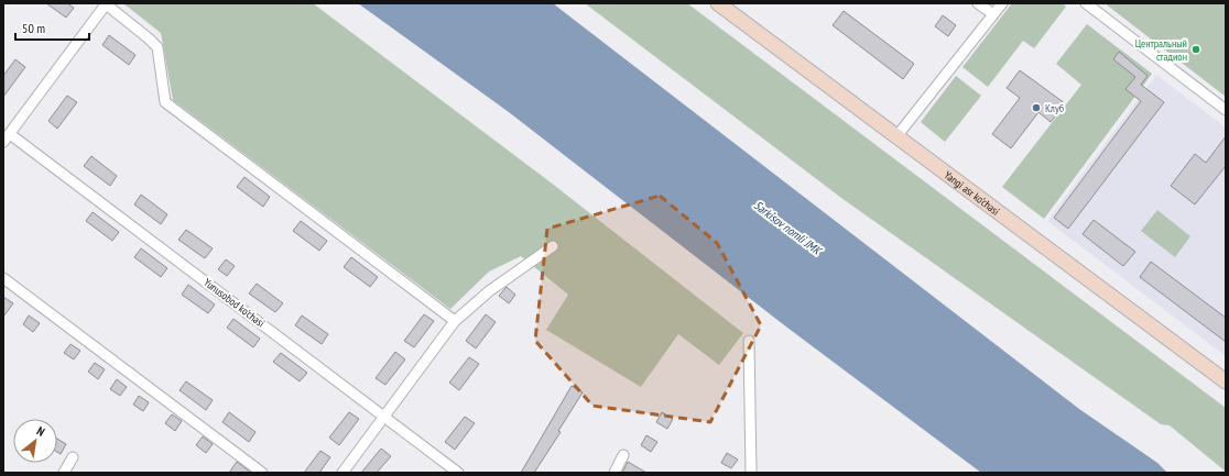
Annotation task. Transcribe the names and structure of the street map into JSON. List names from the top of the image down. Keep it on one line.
{"streets":{"street":["Yangi asr ko'chasi","Yunusobod ko'chasi"]},"water":["Sarkisov nomli JMK"],"places":["Центральный стадион","Клуб"],"scale_bar":"50 m","north":"top right"}
